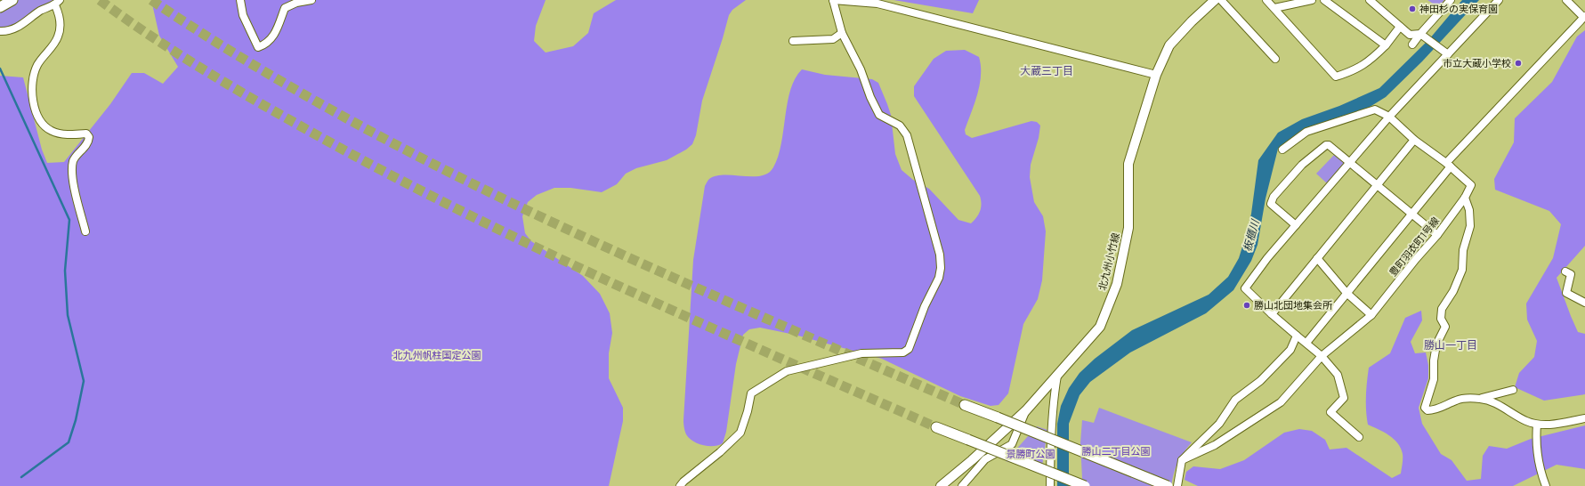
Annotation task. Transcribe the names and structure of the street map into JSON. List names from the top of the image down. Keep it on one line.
{"streets":{"main road":["北九州小竹線"],"street":["豊町羽衣町1号線"]},"districts":["大蔵三丁目","勝山一丁目"],"water":["板櫃川"],"parks":["北九州帆柱国定公園","勝山二丁目公園","景勝町公園"],"places":["神田杉の実保育園","市立大蔵小学校","勝山北団地集会所"]}
